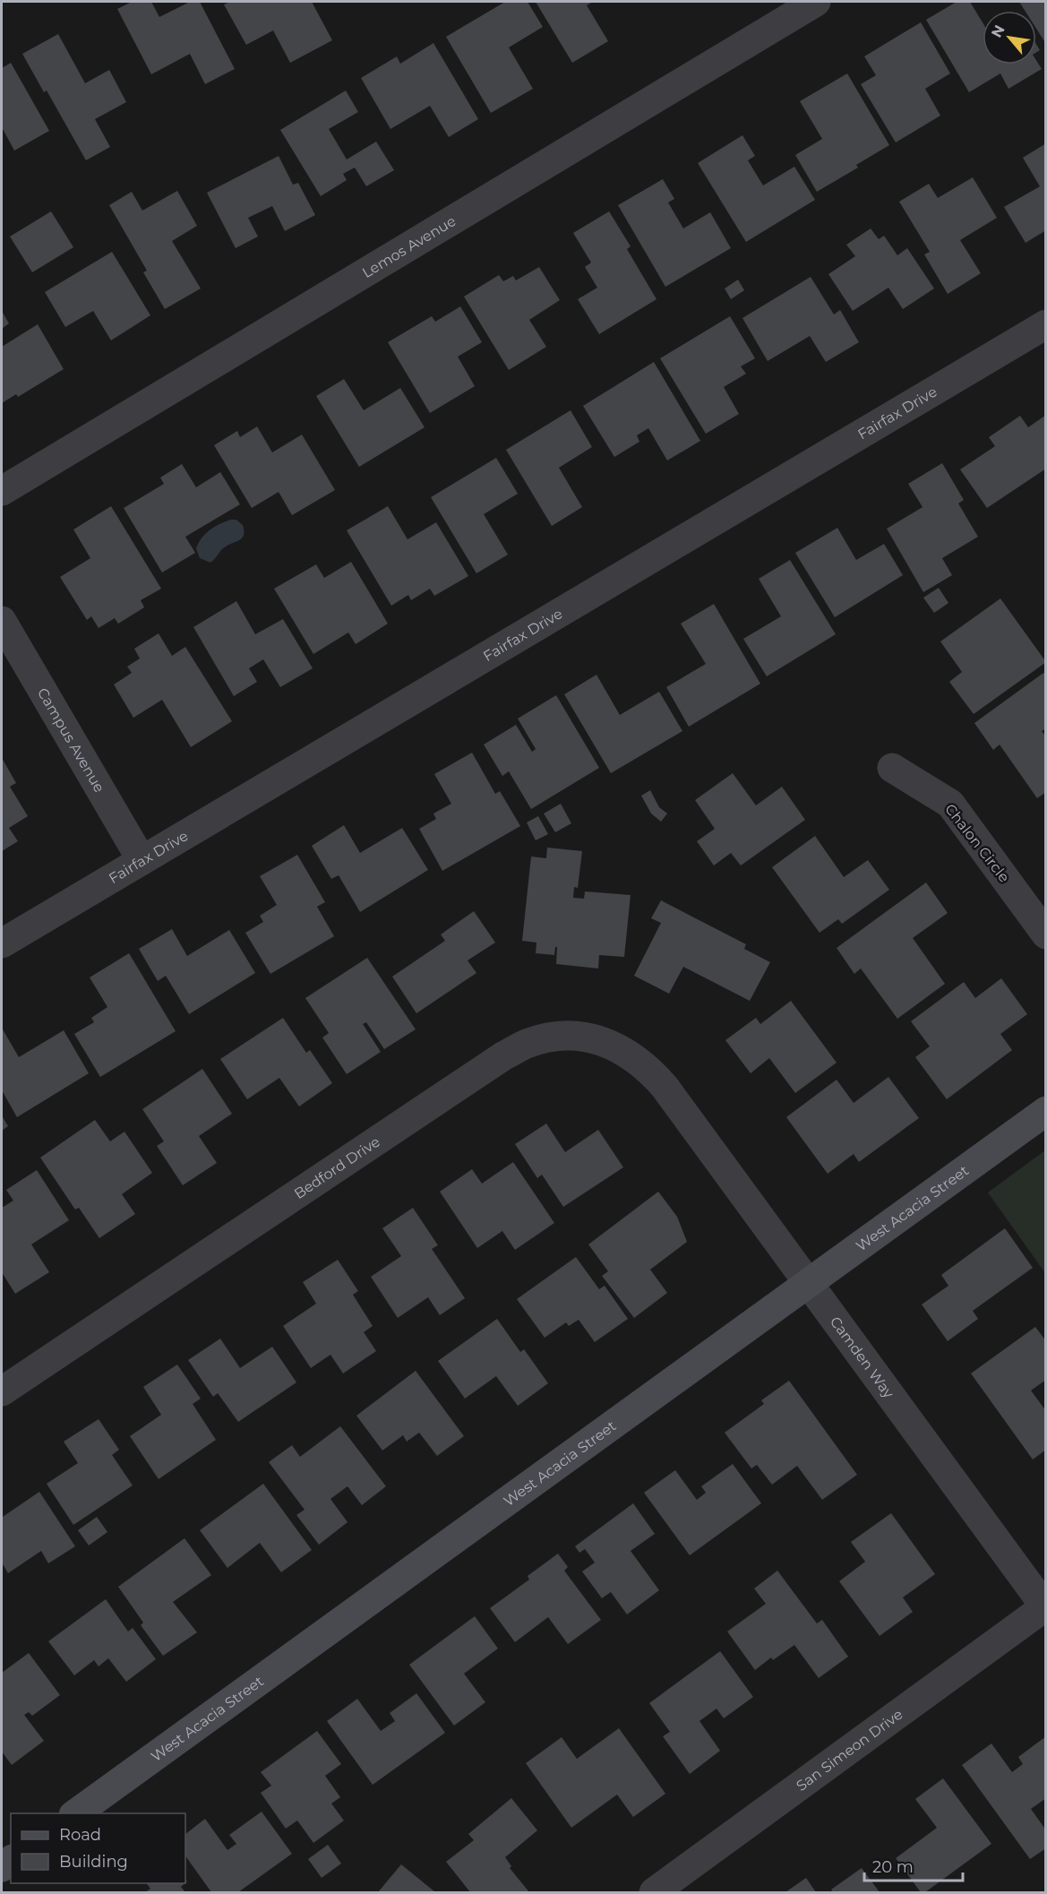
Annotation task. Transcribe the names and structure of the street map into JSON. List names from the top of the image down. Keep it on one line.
{"streets":{"street":["Lemos Avenue","Fairfax Drive","Campus Avenue","Chalon Circle","Bedford Drive","West Acacia Street","Camden Way","San Simeon Drive"]},"crossings":[["Fairfax Drive","Campus Avenue"],["Bedford Drive","Camden Way"],["West Acacia Street","Camden Way"],["Camden Way","San Simeon Drive"]],"legend":["Road","Building"],"scale_bar":"20 m","north":"top left"}
